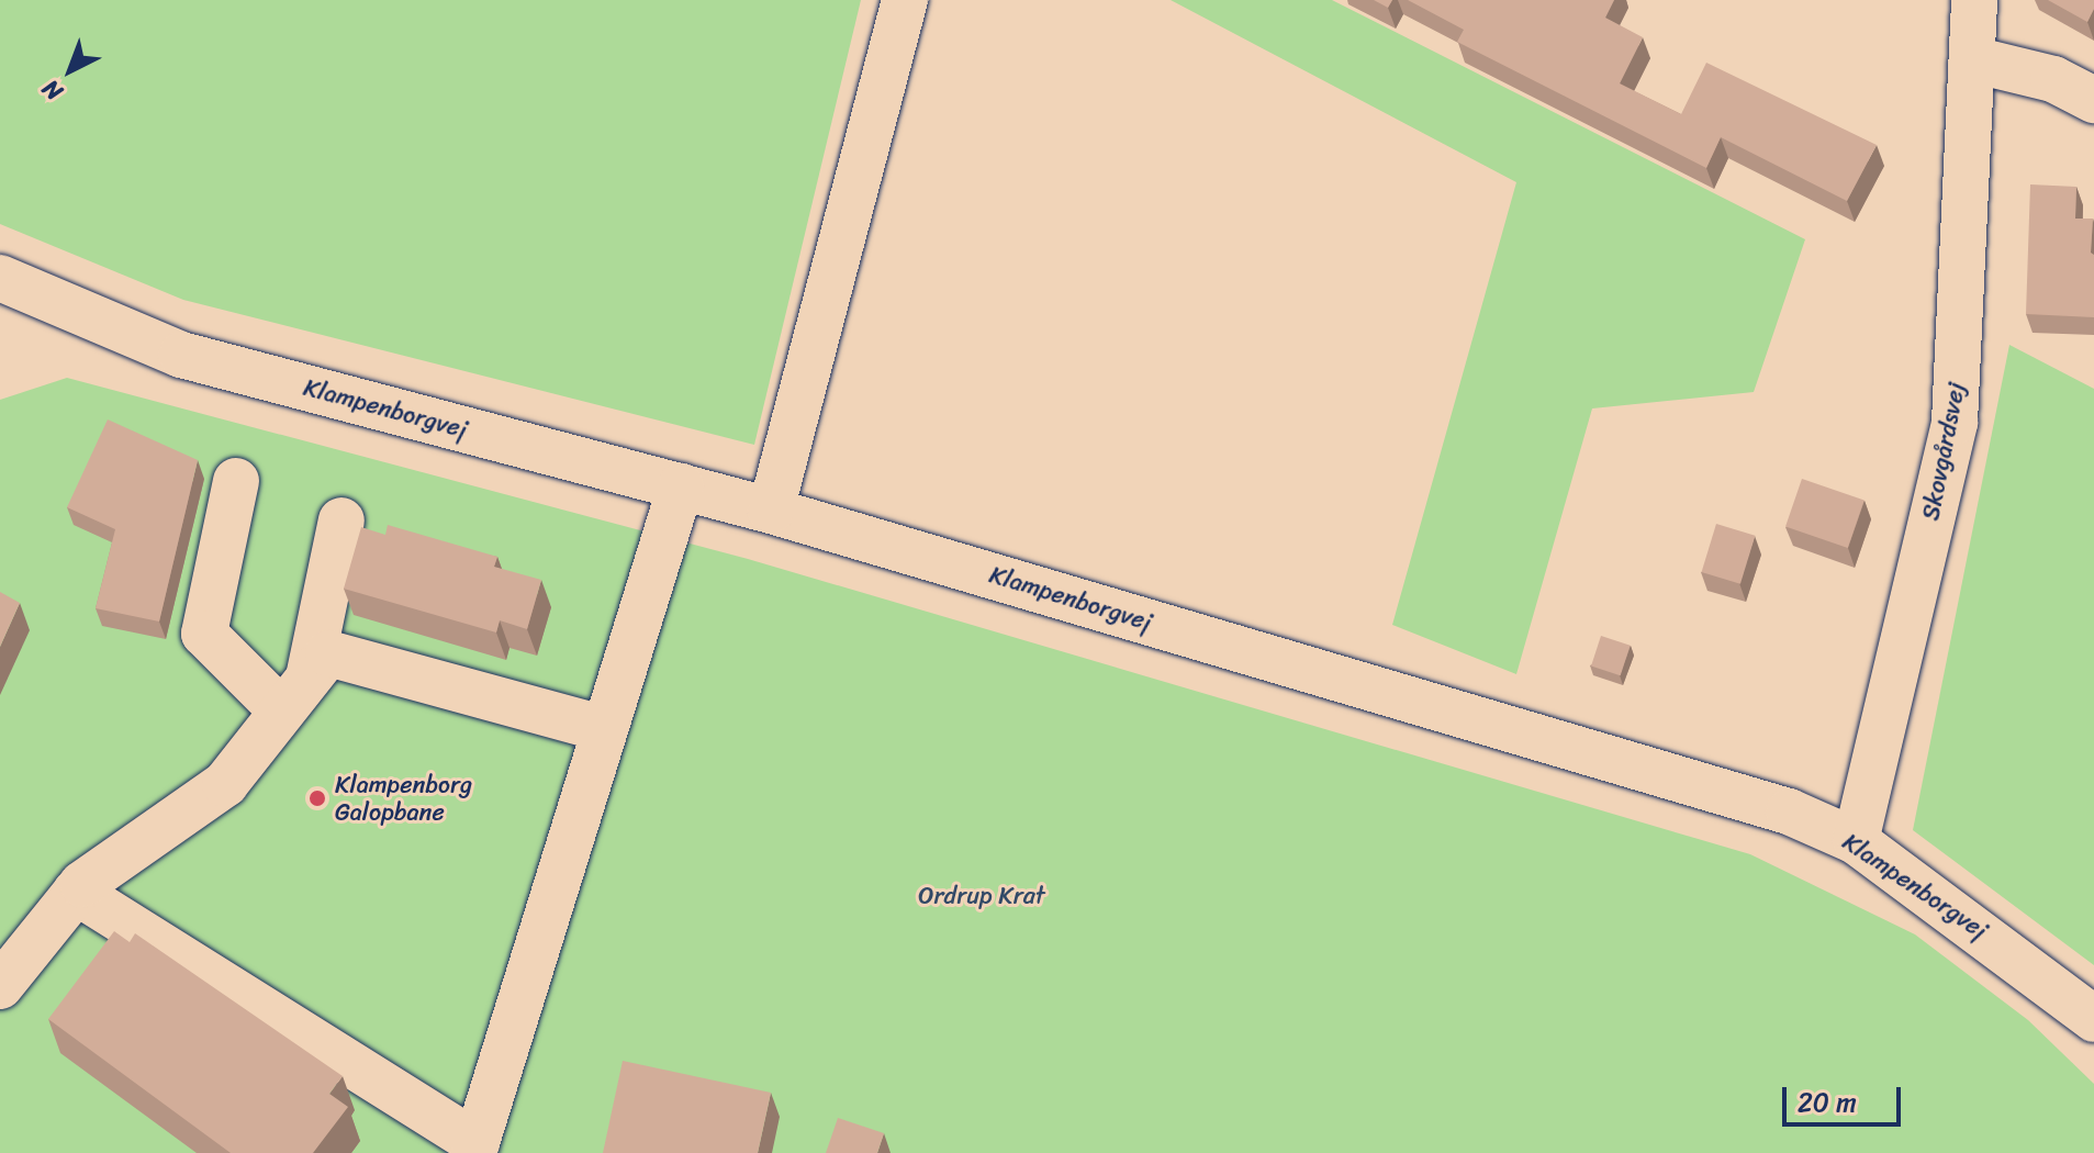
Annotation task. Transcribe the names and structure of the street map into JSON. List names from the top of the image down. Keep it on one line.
{"streets":{"street":["Klampenborgvej","Skovgårdsvej"]},"crossings":[["Klampenborgvej","Skovgårdsvej"]],"parks":["Ordrup Krat"],"places":["Klampenborg Galopbane"],"scale_bar":"20 m","north":"bottom left"}
